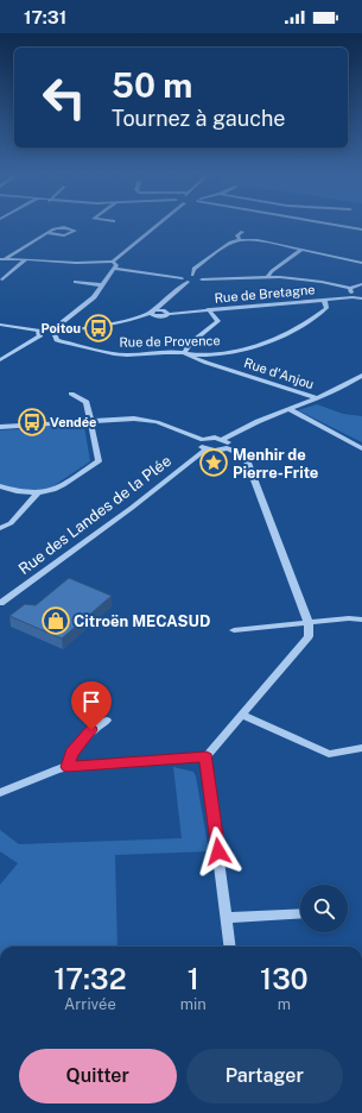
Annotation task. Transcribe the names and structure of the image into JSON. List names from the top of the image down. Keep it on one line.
{"streets":{"street":["Rue de Bretagne","Rue de Provence","Rue d'Anjou","Rue des Landes de la Plée"]},"crossings":[["Rue de Bretagne","Rue de Provence"],["Rue de Provence","Rue d'Anjou"]],"places":{"bus stop":["Poitou","Vendée"],"place":["Menhir de Pierre-Frite"],"shop":["Citroën MECASUD"]},"page":{"status":"17:31","turn":["50 m","Tournez à gauche"],"eta":["17:32","Arrivée","1","min","130","m"],"buttons":["Quitter","Partager"]}}
